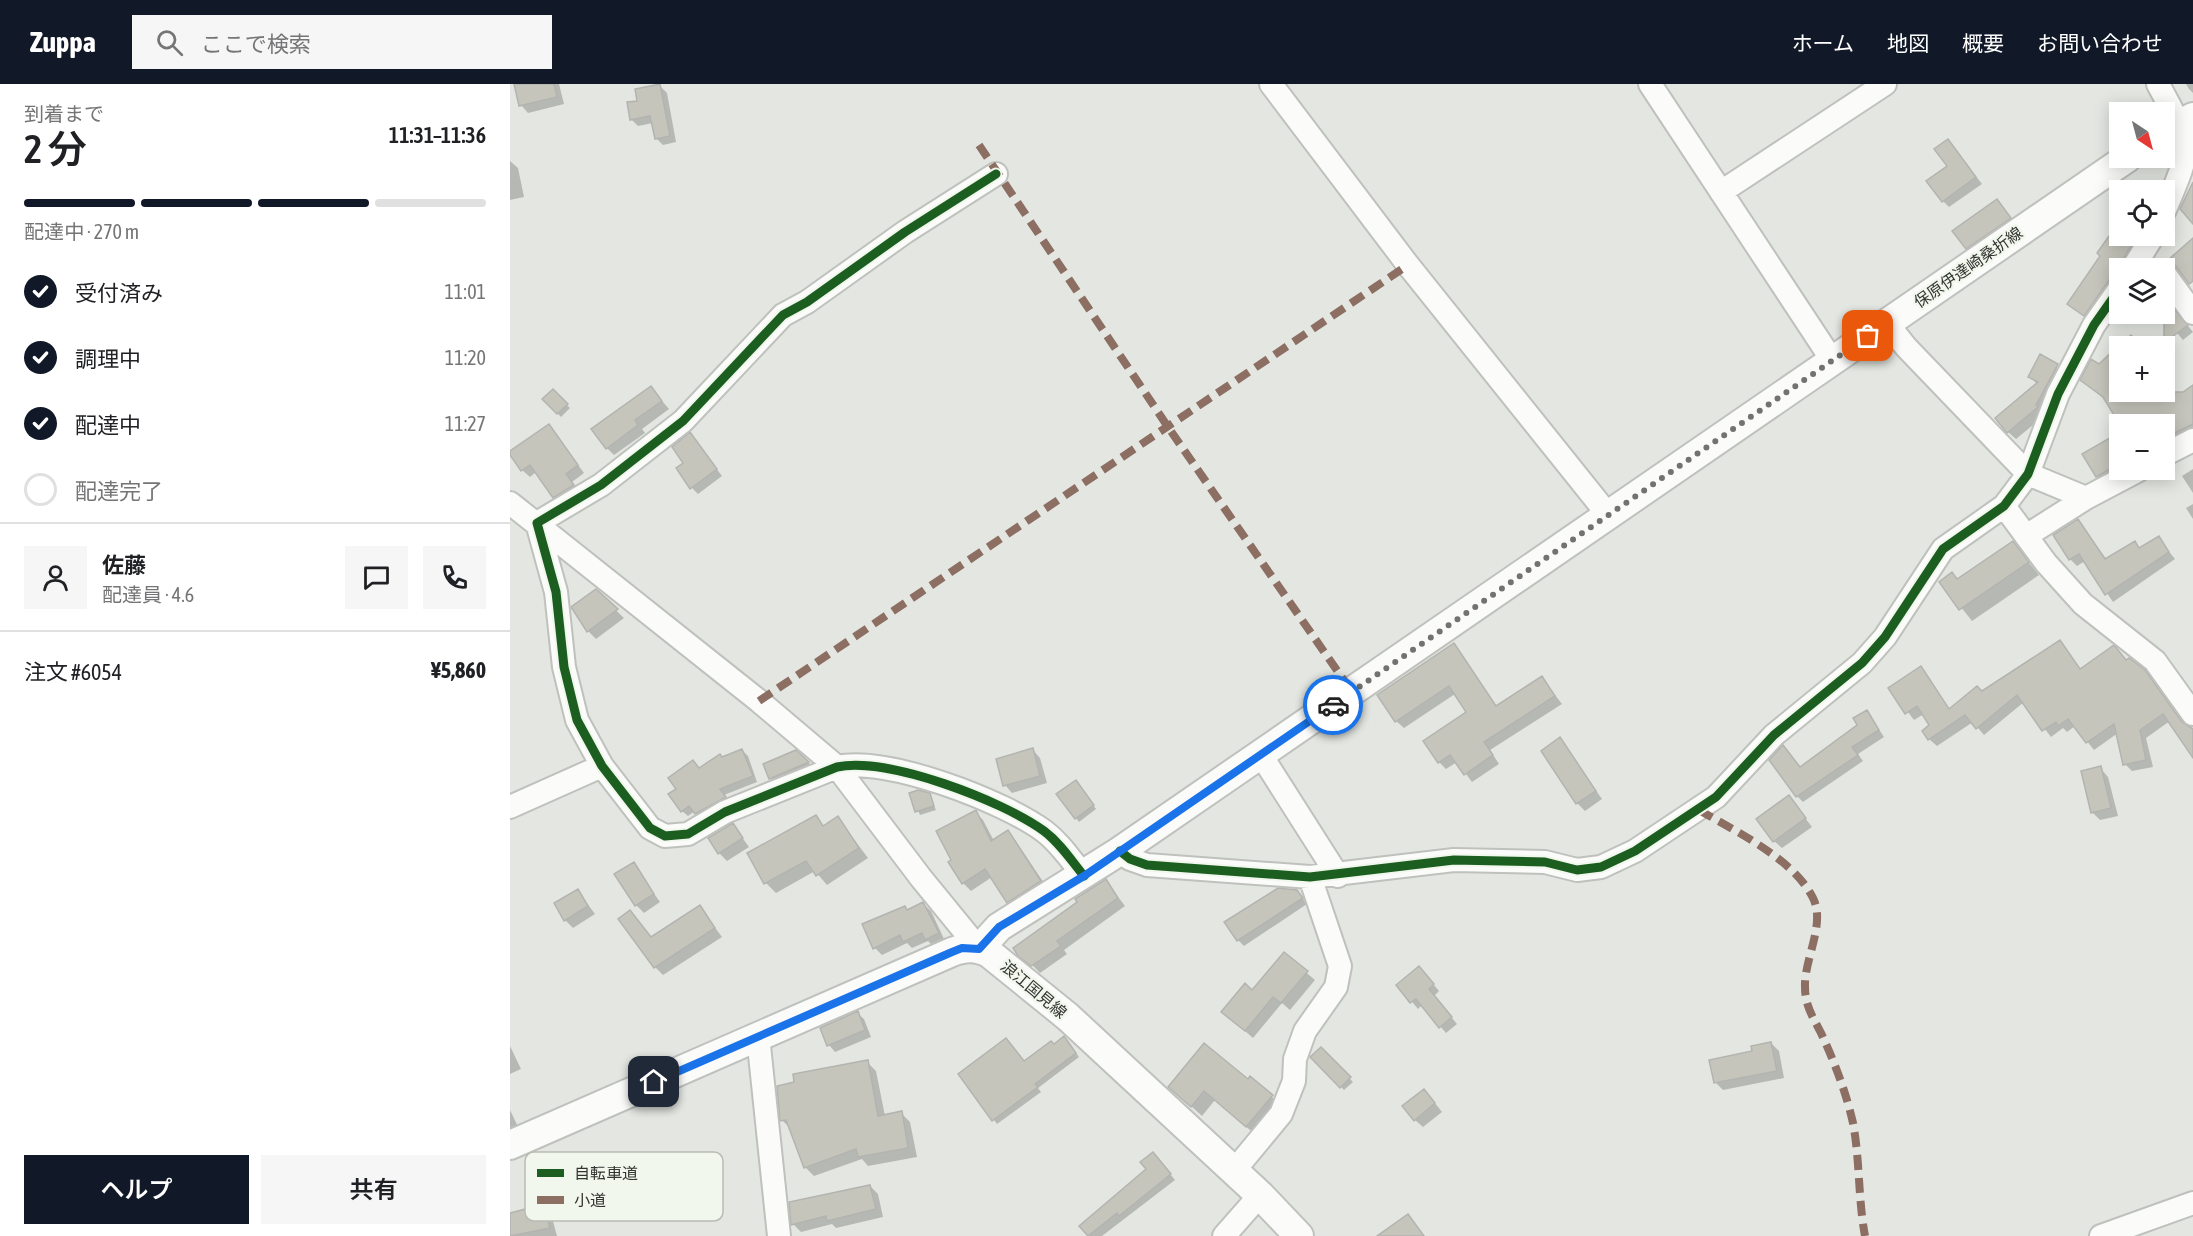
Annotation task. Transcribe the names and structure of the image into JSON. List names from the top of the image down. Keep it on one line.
{"streets":{"main road":["保原伊達崎桑折線","浪江国見線"]},"crossings":[["保原伊達崎桑折線","浪江国見線"]],"legend":["自転車道","小道"],"north":"bottom right","page":{"header":"Zuppa","search":"ここで検索","nav":["ホーム","地図","概要","お問い合わせ"],"heading":["2 分","到着まで","11:31–11:36"],"panel":["佐藤","配達員 · 4.6","注文 #6054","¥5,860"],"map_buttons":["+","−"],"bar":"配達中 · 270 m","list":[["受付済み","11:01"],["調理中","11:20"],["配達中","11:27"],"配達完了"],"buttons":["ヘルプ","共有"]}}
